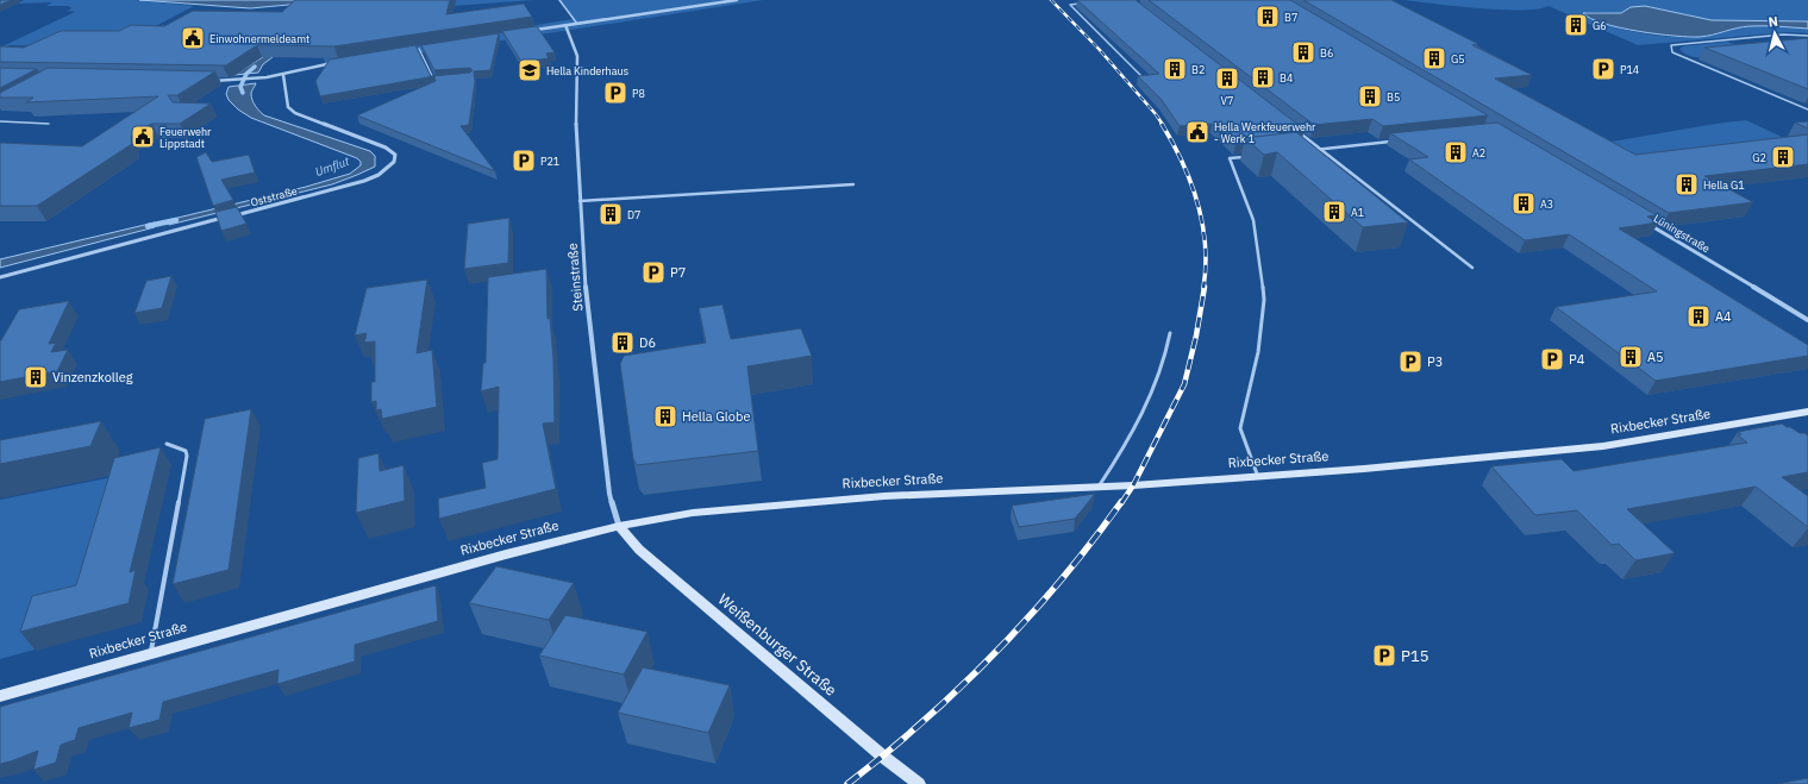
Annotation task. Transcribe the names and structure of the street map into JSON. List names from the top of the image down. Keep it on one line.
{"streets":{"street":["Oststraße","Lüningstraße","Steinstraße","Rixbecker Straße","Weißenburger Straße"]},"crossings":[["Steinstraße","Rixbecker Straße"],["Steinstraße","Weißenburger Straße"],["Rixbecker Straße","Weißenburger Straße"]],"water":["Umflut"],"places":{"building":["B7","G6","B6","G5","B2","B4","V7","B5","A2","G2","Hella G1","A3","A1","D7","A4","D6","A5","Vinzenzkolleg","Hella Globe"],"public building":["Einwohnermeldeamt","Hella Werkfeuerwehr - Werk 1","Feuerwehr Lippstadt"],"parking":["P14","P8","P21","P7","P4","P3","P15"],"school or university":["Hella Kinderhaus"]},"north":"top"}
